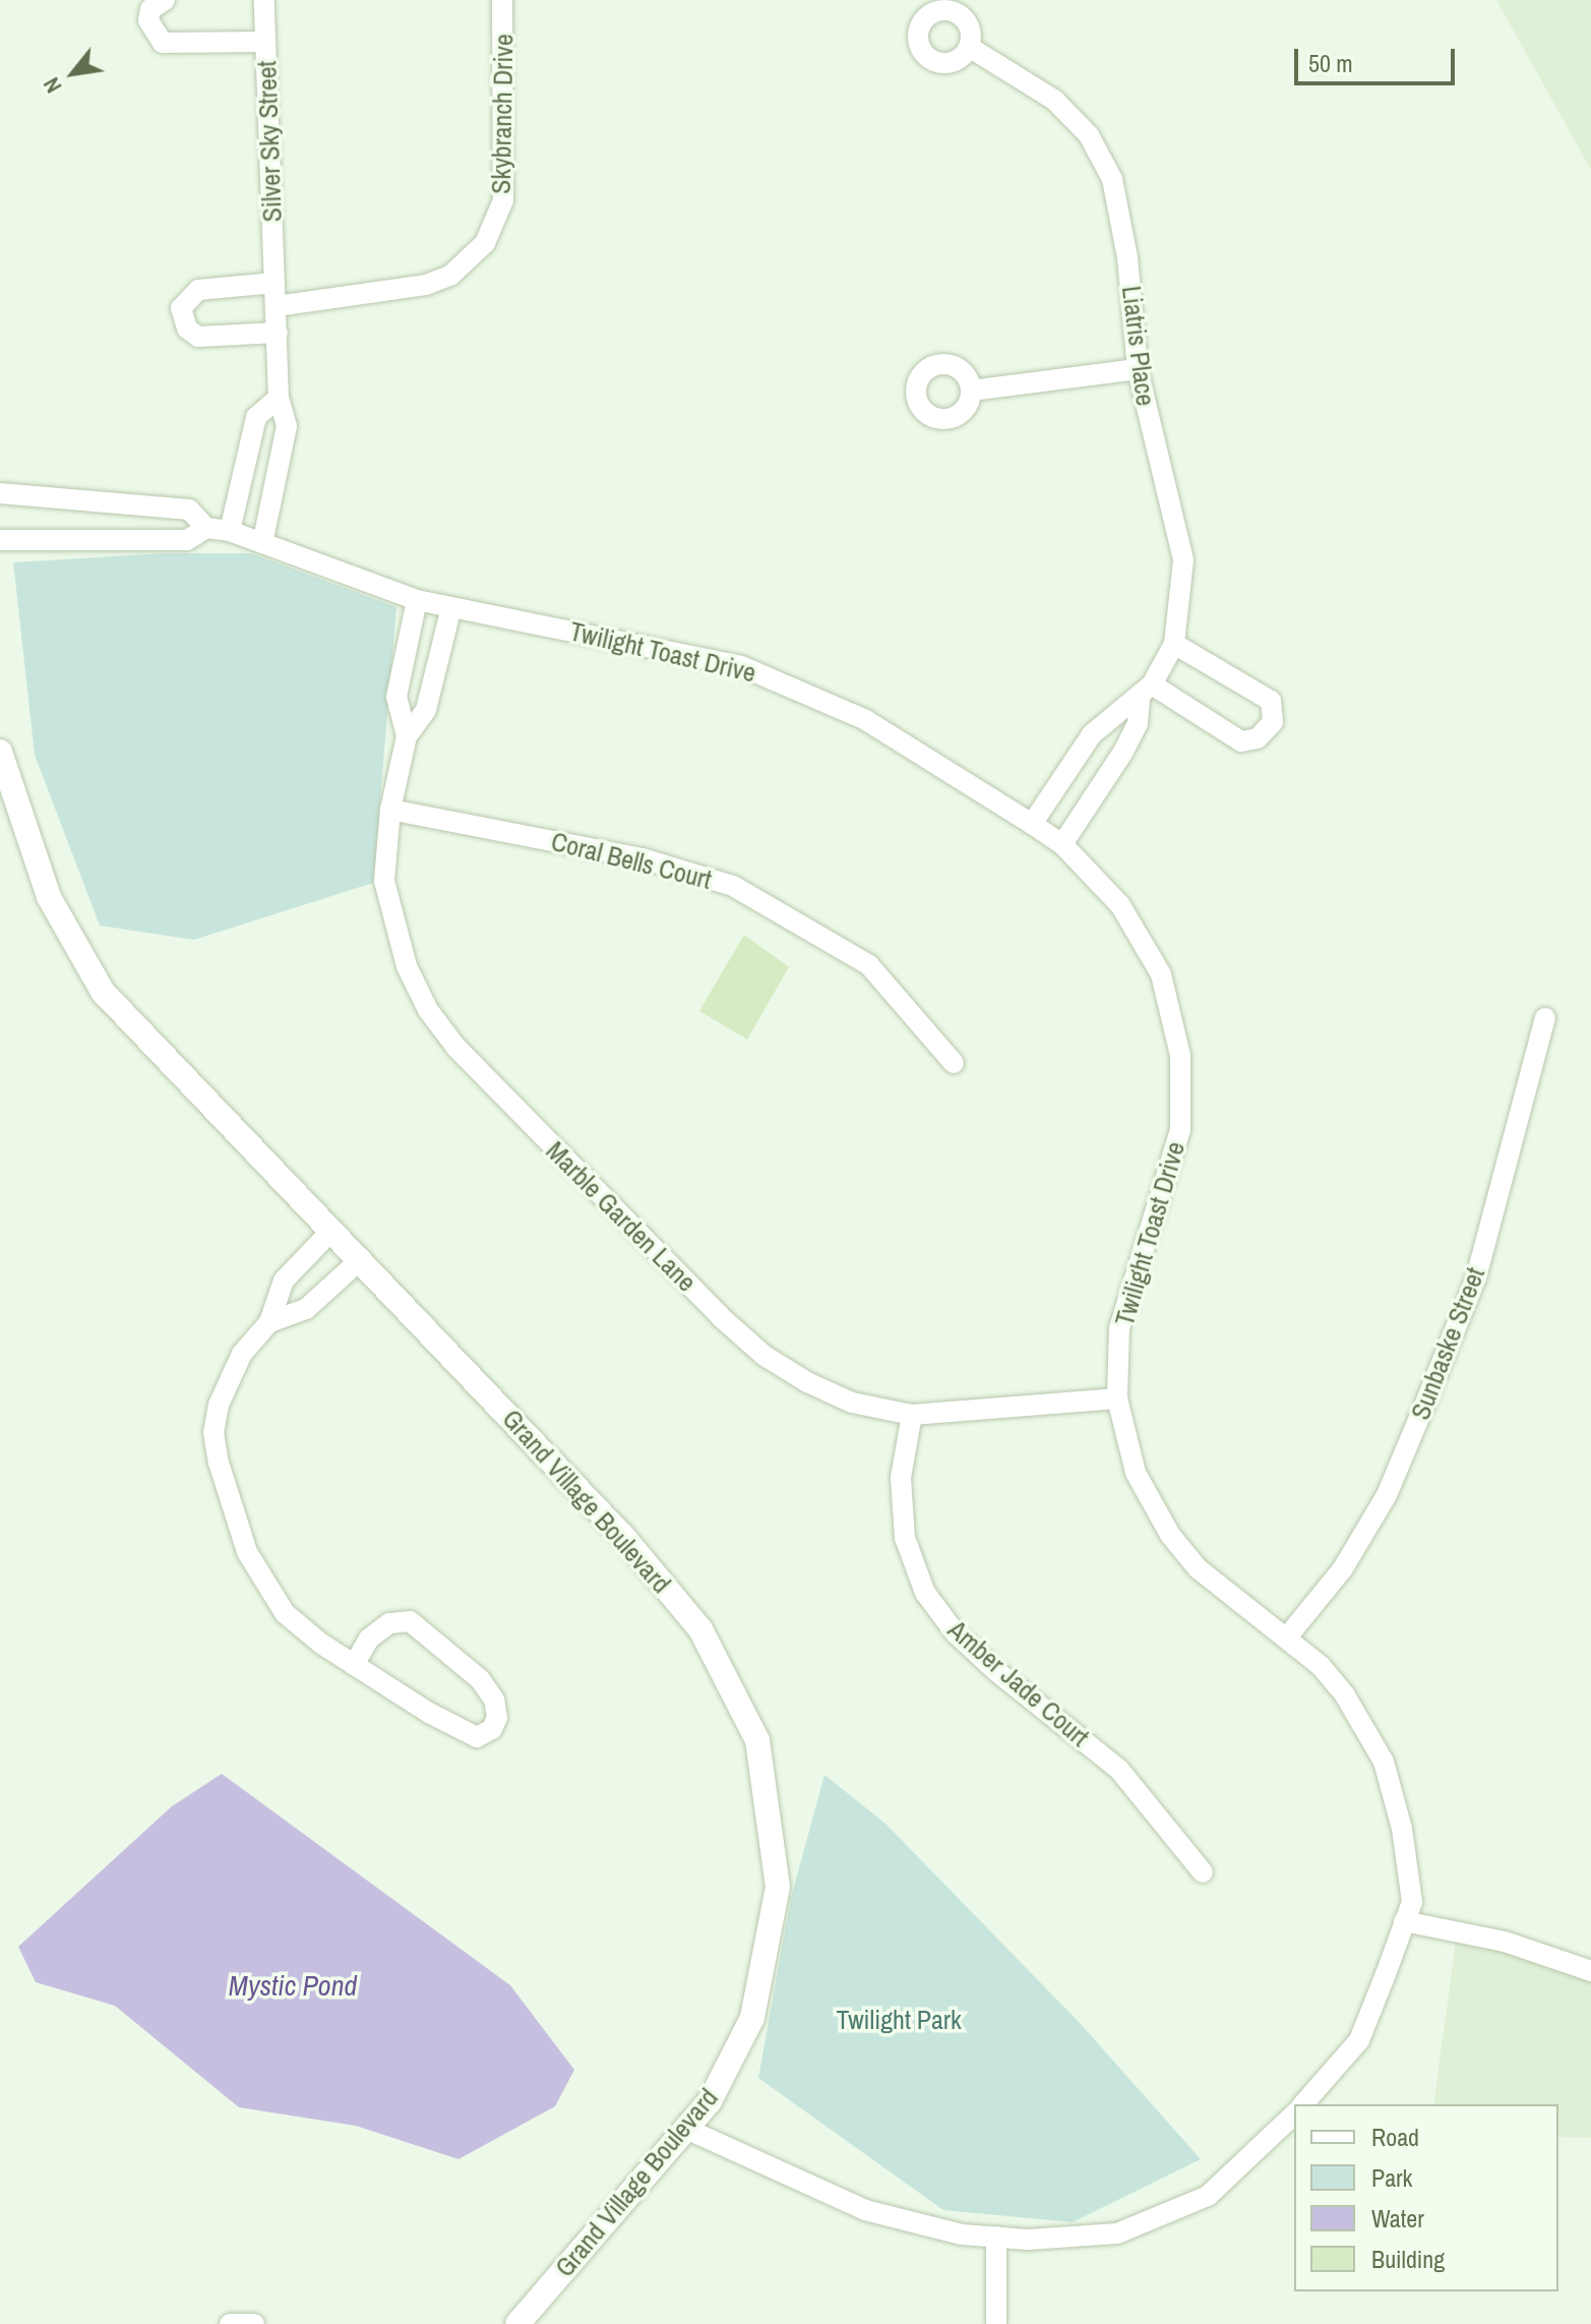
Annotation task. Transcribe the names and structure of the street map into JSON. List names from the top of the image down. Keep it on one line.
{"streets":{"street":["Skybranch Drive","Silver Sky Street","Liatris Place","Twilight Toast Drive","Coral Bells Court","Marble Garden Lane","Sunbaske Street","Grand Village Boulevard","Amber Jade Court"]},"crossings":[["Skybranch Drive","Silver Sky Street"],["Silver Sky Street","Twilight Toast Drive"],["Liatris Place","Twilight Toast Drive"],["Twilight Toast Drive","Marble Garden Lane"],["Twilight Toast Drive","Sunbaske Street"],["Coral Bells Court","Marble Garden Lane"],["Marble Garden Lane","Amber Jade Court"]],"water":["Mystic Pond"],"parks":["Twilight Park"],"legend":["Road","Park","Water","Building"],"scale_bar":"50 m","north":"bottom left"}
